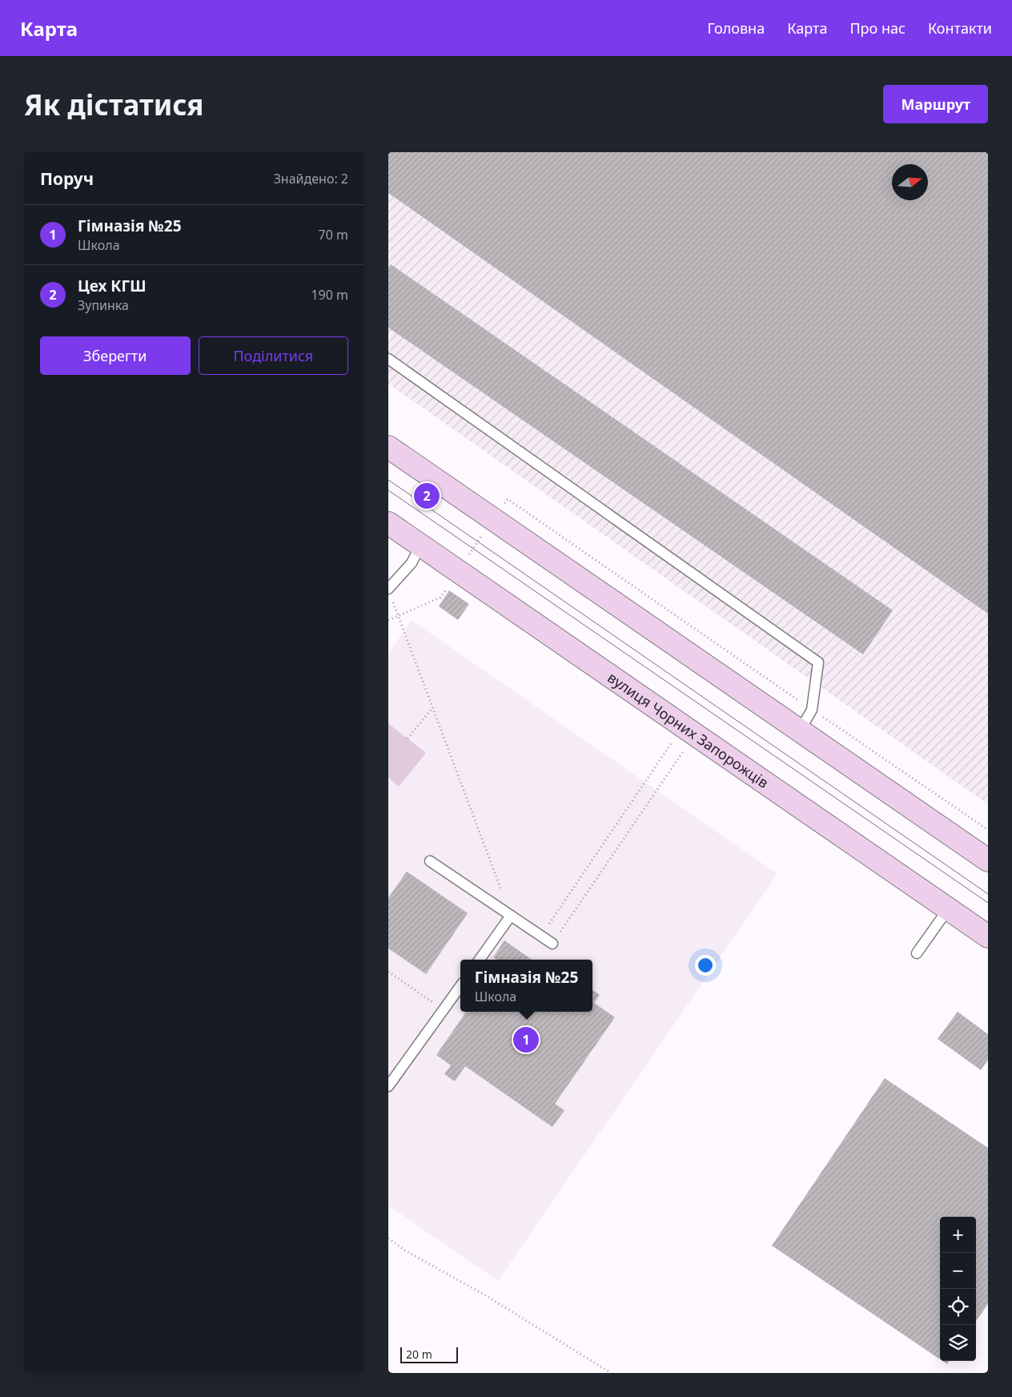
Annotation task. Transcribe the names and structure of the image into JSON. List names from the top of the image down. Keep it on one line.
{"streets":{"main road":["вулиця Чорних Запорожців"]},"scale_bar":"20 m","north":"right","page":{"header":"Карта","nav":["Головна","Карта","Про нас","Контакти"],"buttons":["Маршрут",["Зберегти","Поділитися"]],"title":"Як дістатися","heading":["Поруч","Знайдено: 2"],"list":[{"mark":"1","name":"Гімназія №25","note":"Школа","value":"70 m"},{"mark":"2","name":"Цех КГШ","note":"Зупинка","value":"190 m"}],"pins":["2","1"],"popup":["Гімназія №25","Школа"],"map_buttons":["+","−"],"scale":"20 m"}}
